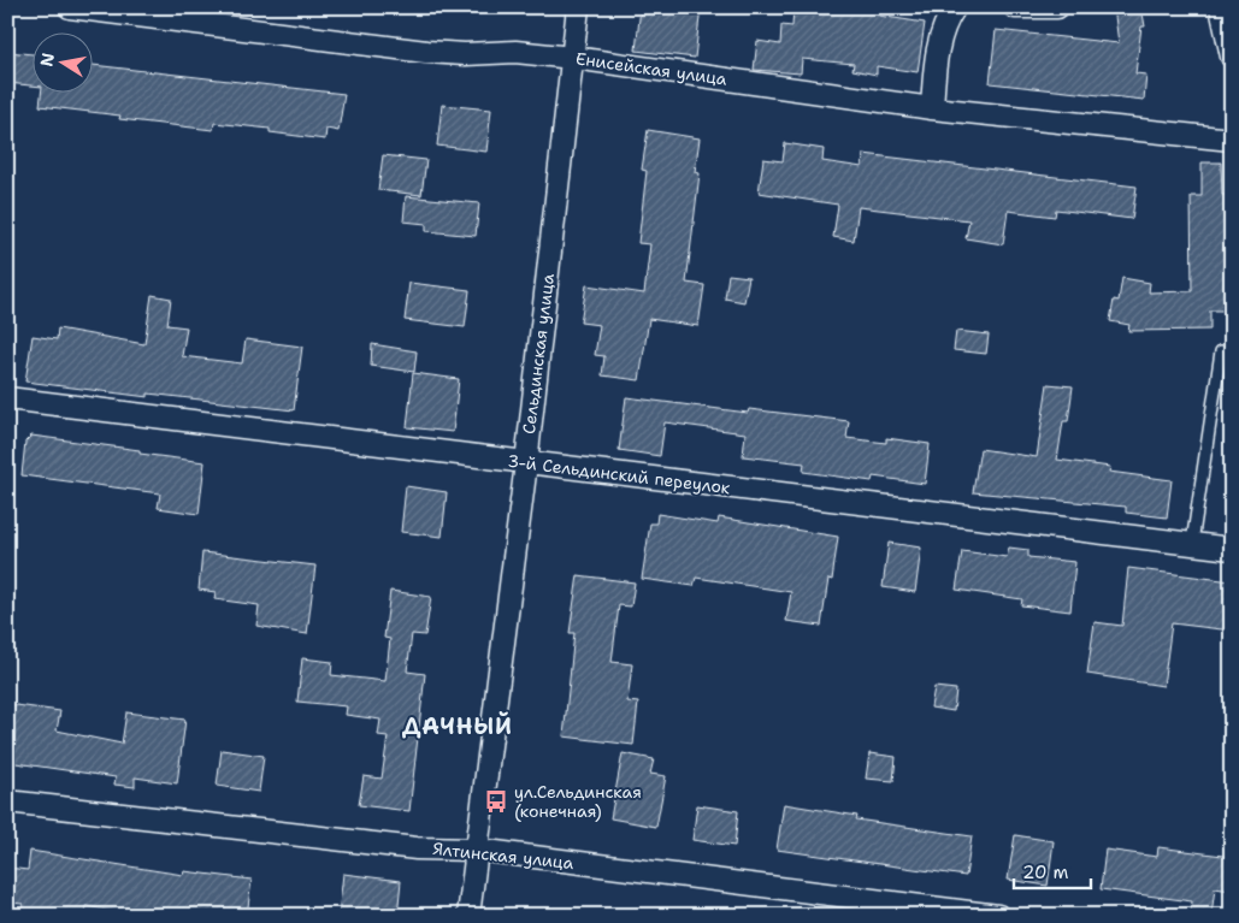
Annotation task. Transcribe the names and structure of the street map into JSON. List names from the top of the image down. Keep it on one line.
{"streets":{"street":["Енисейская улица","Сельдинская улица","3-й Сельдинский переулок","Ялтинская улица"]},"crossings":[["Енисейская улица","Сельдинская улица"],["Сельдинская улица","3-й Сельдинский переулок"],["Сельдинская улица","Ялтинская улица"]],"districts":["ДАЧНЫЙ"],"places":{"bus stop":["ул.Сельдинская (конечная)"]},"scale_bar":"20 m","north":"left"}
